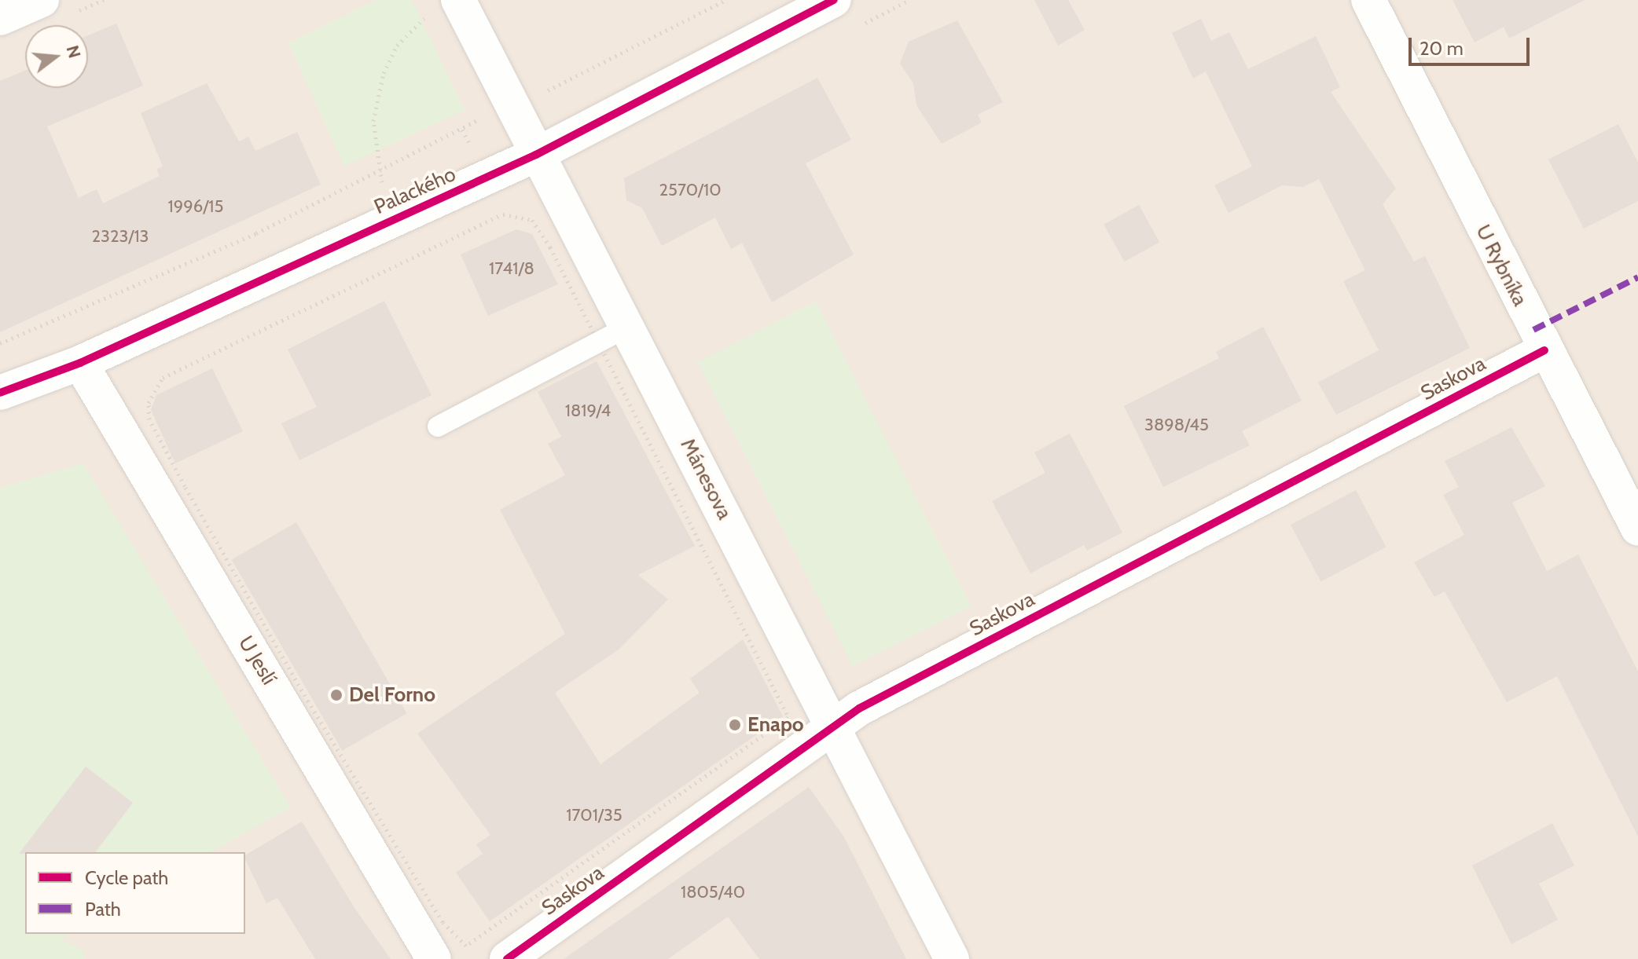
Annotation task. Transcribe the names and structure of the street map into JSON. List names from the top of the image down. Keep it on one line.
{"streets":{"street":["Palackého","U Rybníka","Saskova","Mánesova","U Jeslí"]},"crossings":[["Palackého","Mánesova"],["Palackého","U Jeslí"],["U Rybníka","Saskova"],["Saskova","Mánesova"]],"places":["Del Forno","Enapo"],"house_numbers":["2570/10","1996/15","2323/13","1741/8","1819/4","3898/45","1701/35","1805/40"],"legend":["Cycle path","Path"],"scale_bar":"20 m","north":"right"}
